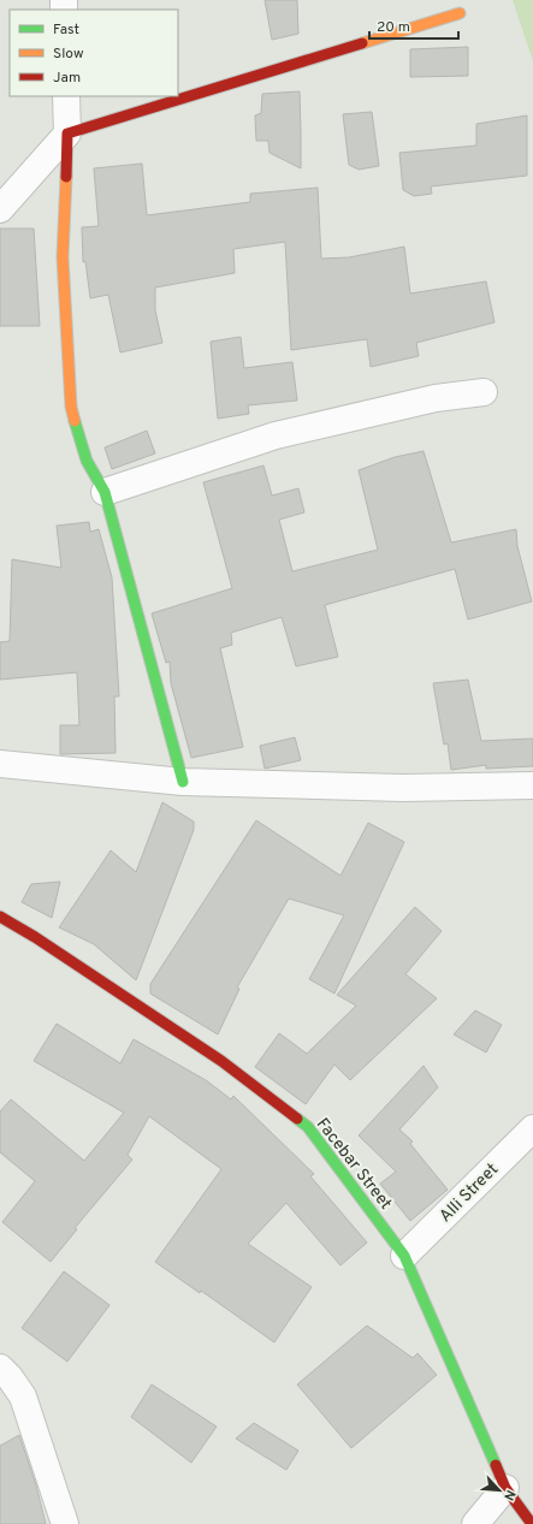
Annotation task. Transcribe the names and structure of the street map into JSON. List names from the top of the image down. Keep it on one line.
{"streets":{"street":["Facebar Street","Alli Street"]},"crossings":[["Facebar Street","Alli Street"]],"legend":["Fast","Slow","Jam"],"scale_bar":"20 m","north":"bottom right"}
